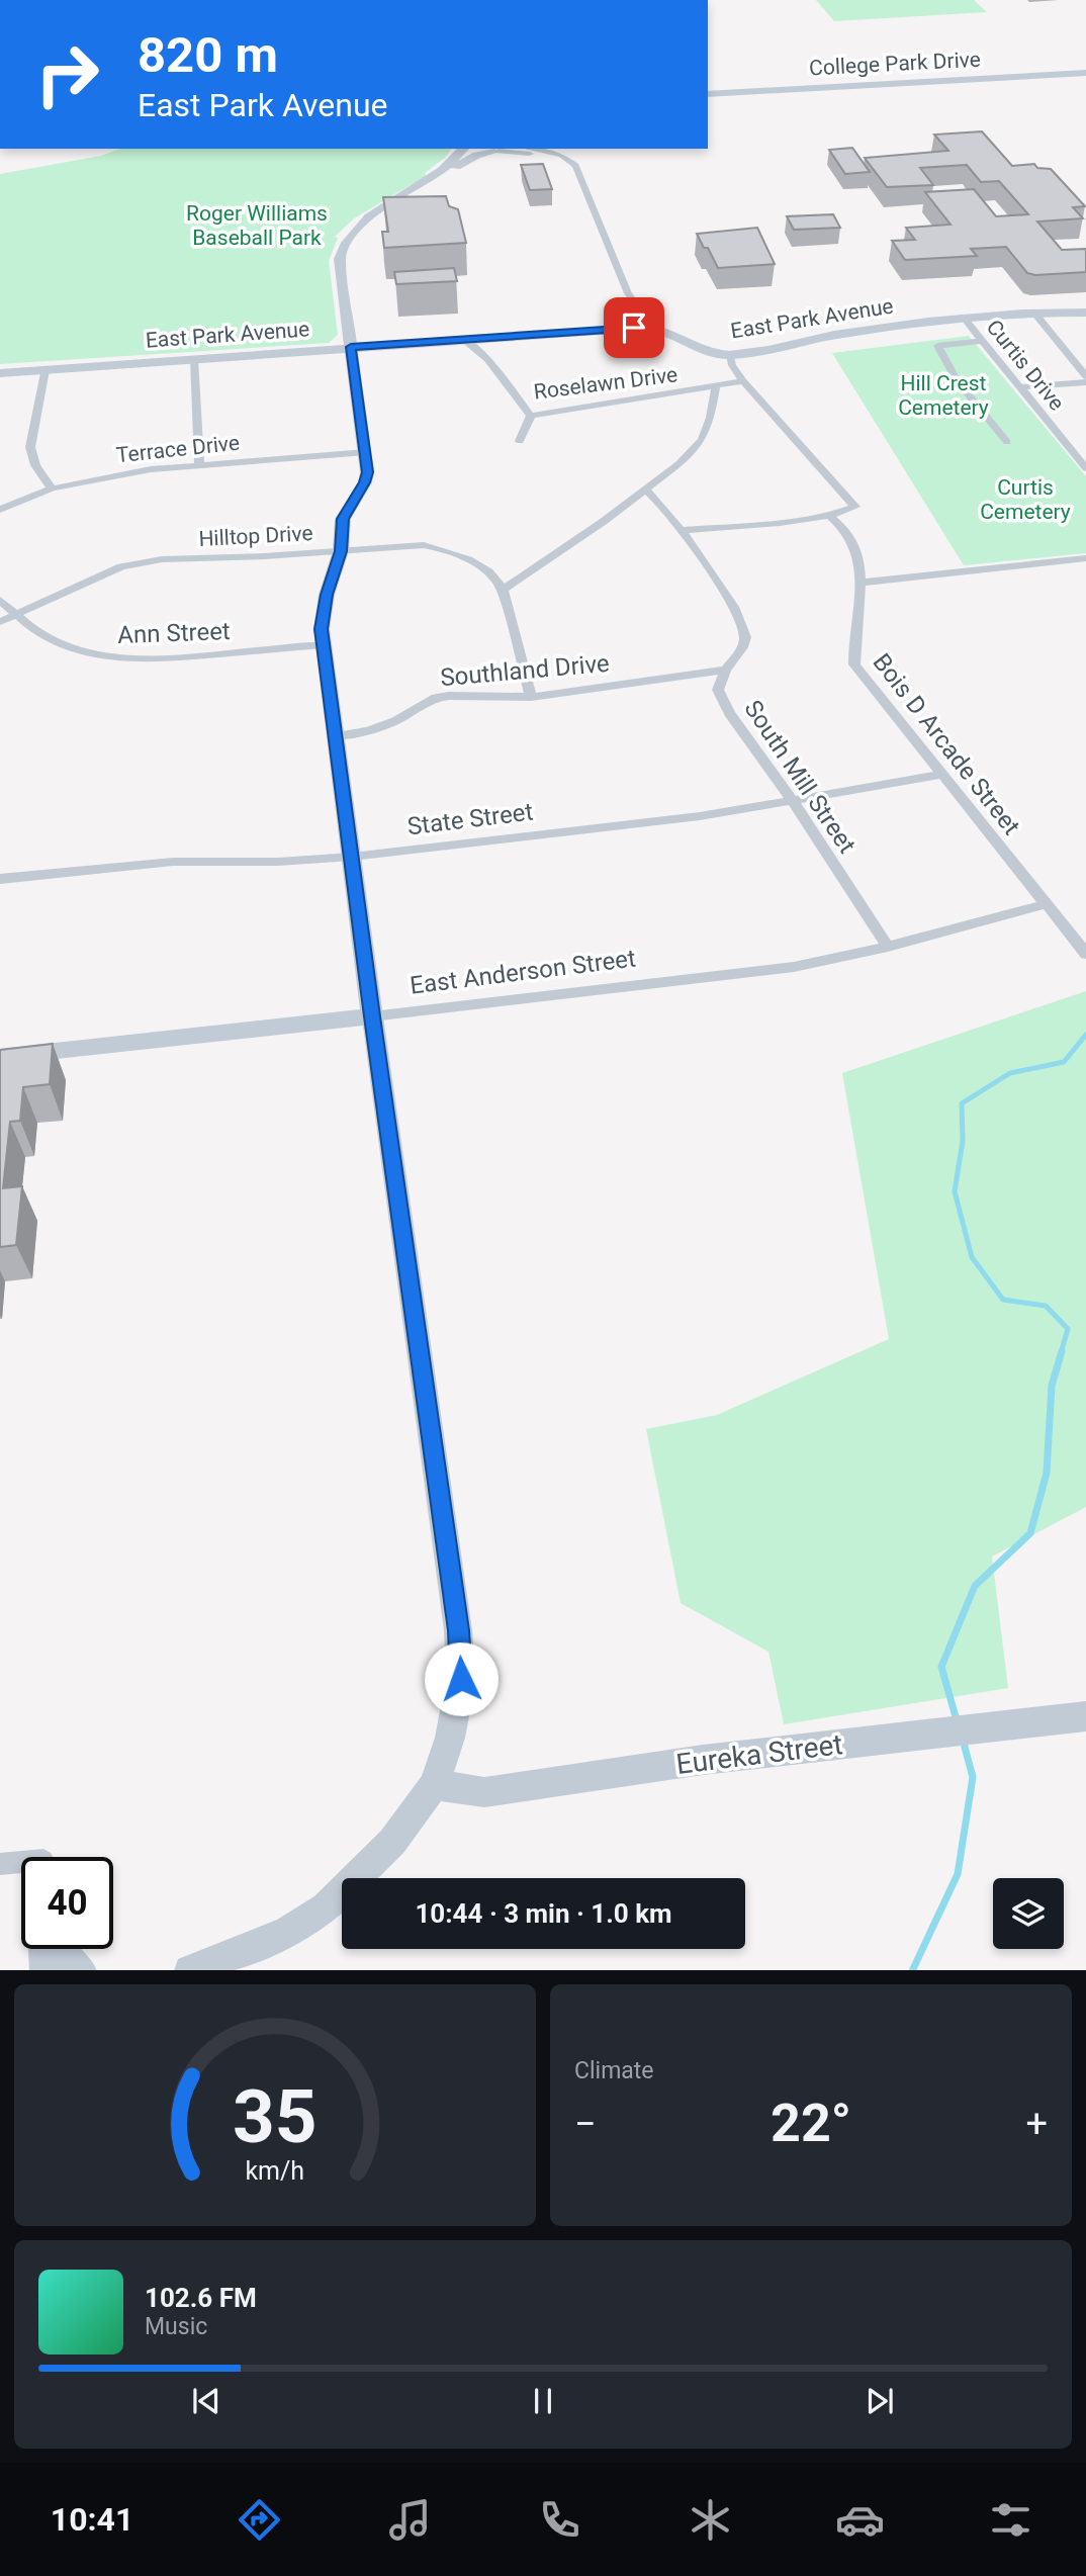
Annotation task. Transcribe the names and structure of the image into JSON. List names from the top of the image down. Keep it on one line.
{"streets":{"street":["College Park Drive","East Park Avenue","Curtis Drive","Roselawn Drive","Terrace Drive","Hilltop Drive","Ann Street","Southland Drive","Bois D Arcade Street","South Mill Street","State Street","East Anderson Street","Eureka Street"]},"crossings":[["East Park Avenue","Curtis Drive"],["East Park Avenue","Roselawn Drive"],["Hilltop Drive","Ann Street"],["Southland Drive","South Mill Street"],["Bois D Arcade Street","State Street"],["Bois D Arcade Street","East Anderson Street"],["South Mill Street","State Street"],["South Mill Street","East Anderson Street"]],"parks":["Roger Williams Baseball Park","Hill Crest Cemetery","Curtis Cemetery"],"page":{"turn":["820 m","East Park Avenue"],"limit":"40","trip":"10:44 · 3 min · 1.0 km","tile":"Climate","heat":["−","22°","+"],"song":["102.6 FM","Music"],"tabs":"10:41","gauge":["35","km/h"]}}
